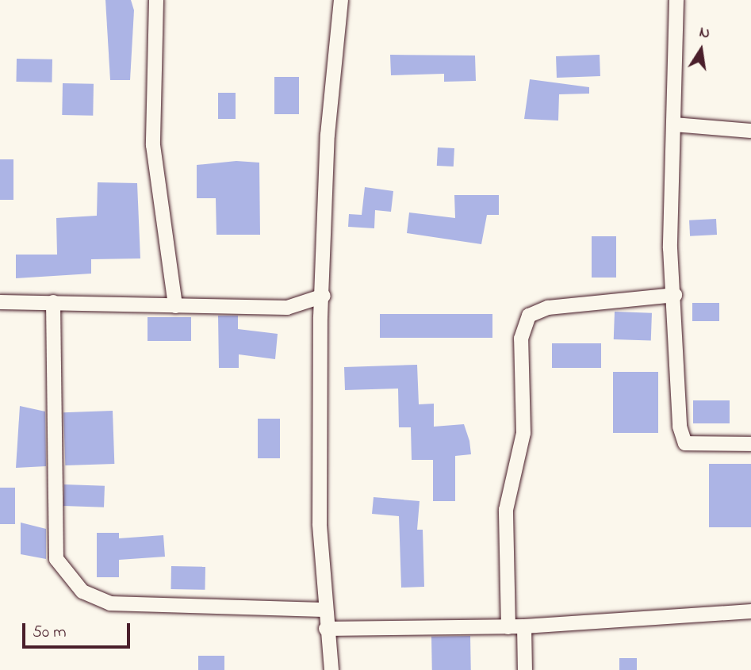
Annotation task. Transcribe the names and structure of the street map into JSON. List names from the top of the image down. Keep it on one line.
{"scale_bar":"50 m","north":"top"}
